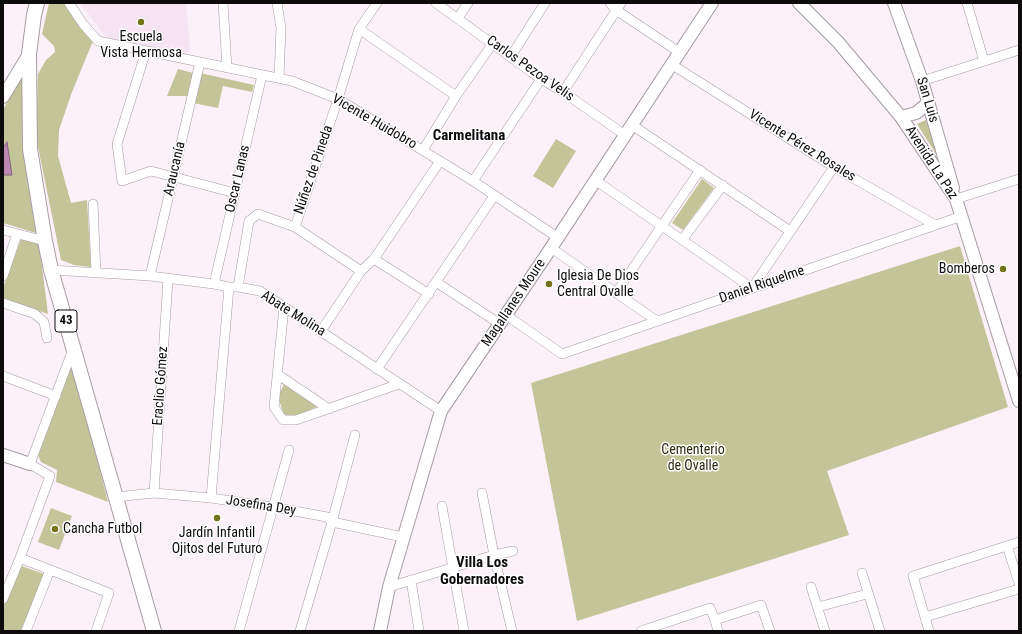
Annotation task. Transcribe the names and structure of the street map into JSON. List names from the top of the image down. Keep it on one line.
{"streets":{"main road":["43"],"street":["Carlos Pezoa Velis","San Luis","Vicente Huidobro","Vicente Pérez Rosales","Avenida La Paz","Araucanía","Núñez de Pineda","Oscar Lanas","Daniel Riquelme","Magallanes Moure","Abate Molina","Eraclio Gómez","Josefina Dey"]},"crossings":[["Carlos Pezoa Velis","Magallanes Moure"],["San Luis","Avenida La Paz"],["Vicente Huidobro","Araucanía"],["Vicente Huidobro","Núñez de Pineda"],["Vicente Huidobro","Oscar Lanas"],["Vicente Huidobro","Daniel Riquelme"],["Vicente Huidobro","Magallanes Moure"],["Vicente Pérez Rosales","Daniel Riquelme"],["Vicente Pérez Rosales","Magallanes Moure"],["Avenida La Paz","Daniel Riquelme"],["Araucanía","Abate Molina"],["Oscar Lanas","Abate Molina"],["Daniel Riquelme","Magallanes Moure"],["Magallanes Moure","Abate Molina"],["Magallanes Moure","Josefina Dey"],["Abate Molina","43"],["Abate Molina","Eraclio Gómez"],["43","Josefina Dey"],["Eraclio Gómez","Josefina Dey"]],"districts":["Carmelitana","Villa Los Gobernadores"],"parks":["Cementerio de Ovalle"],"places":["Escuela Vista Hermosa","Bomberos","Iglesia De Dios Central Ovalle","Jardín Infantil Ojitos del Futuro","Cancha Futbol"]}
